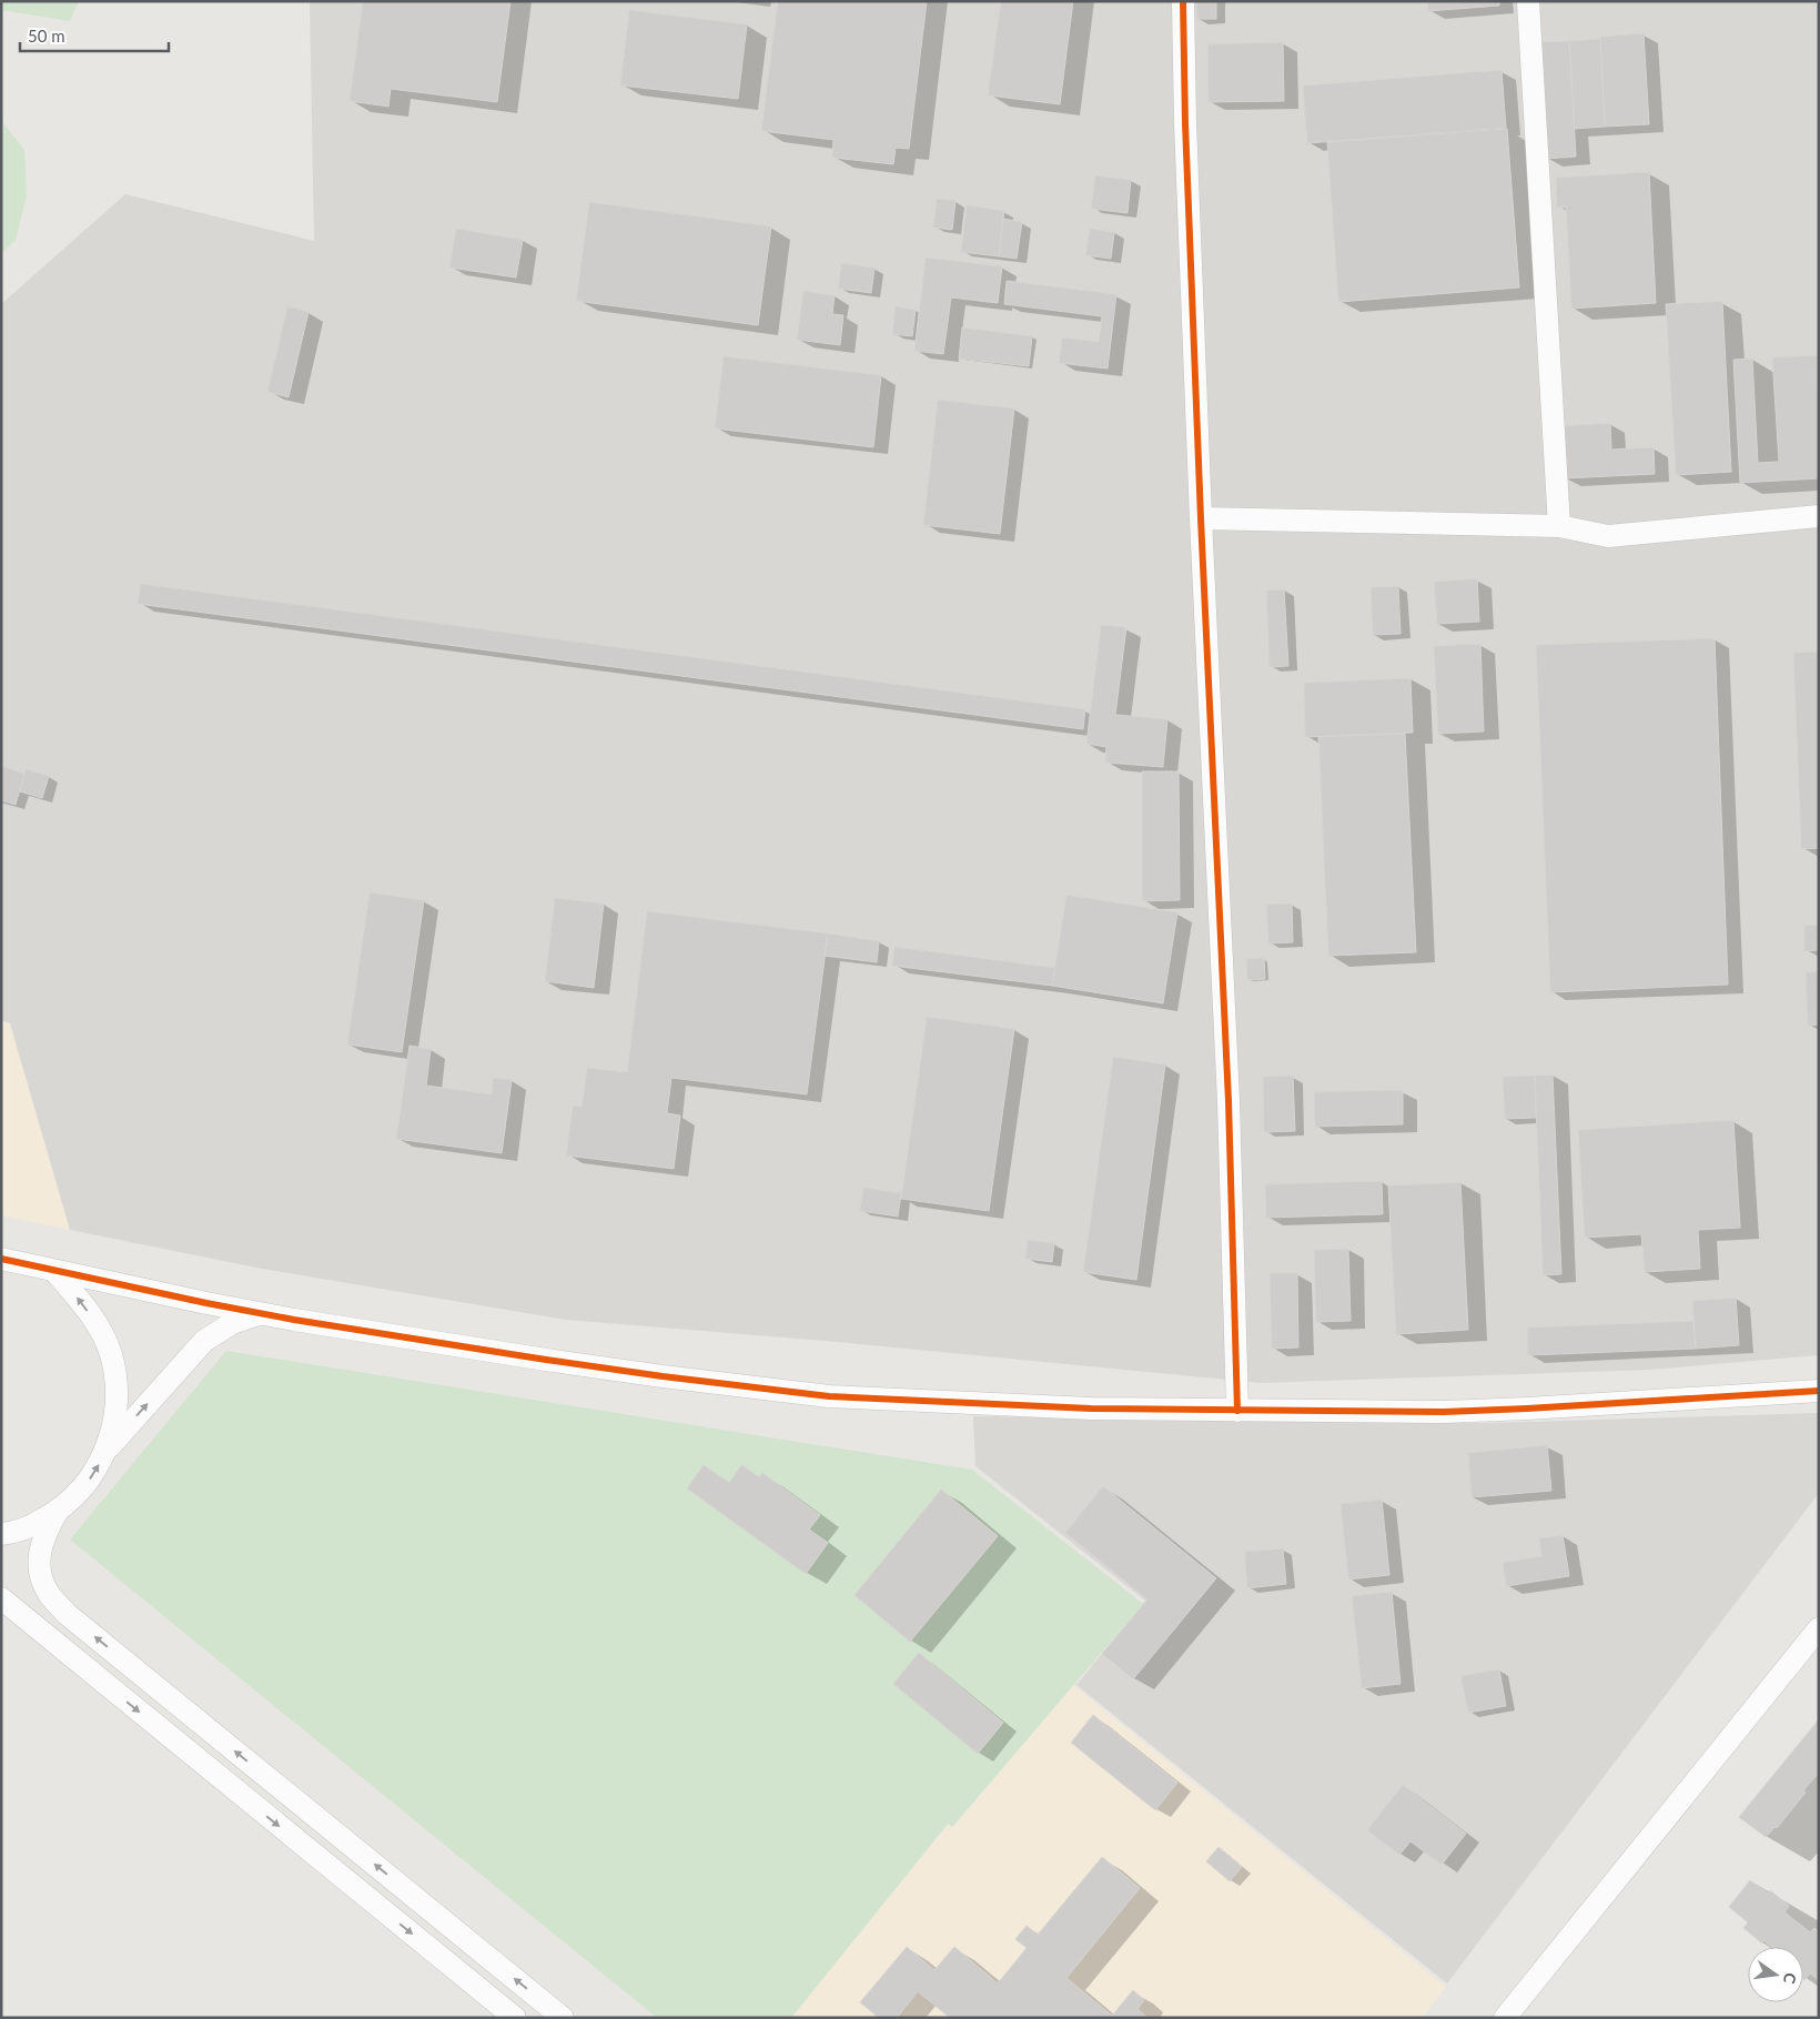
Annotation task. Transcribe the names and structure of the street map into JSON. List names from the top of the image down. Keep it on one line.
{"scale_bar":"50 m","north":"right"}
